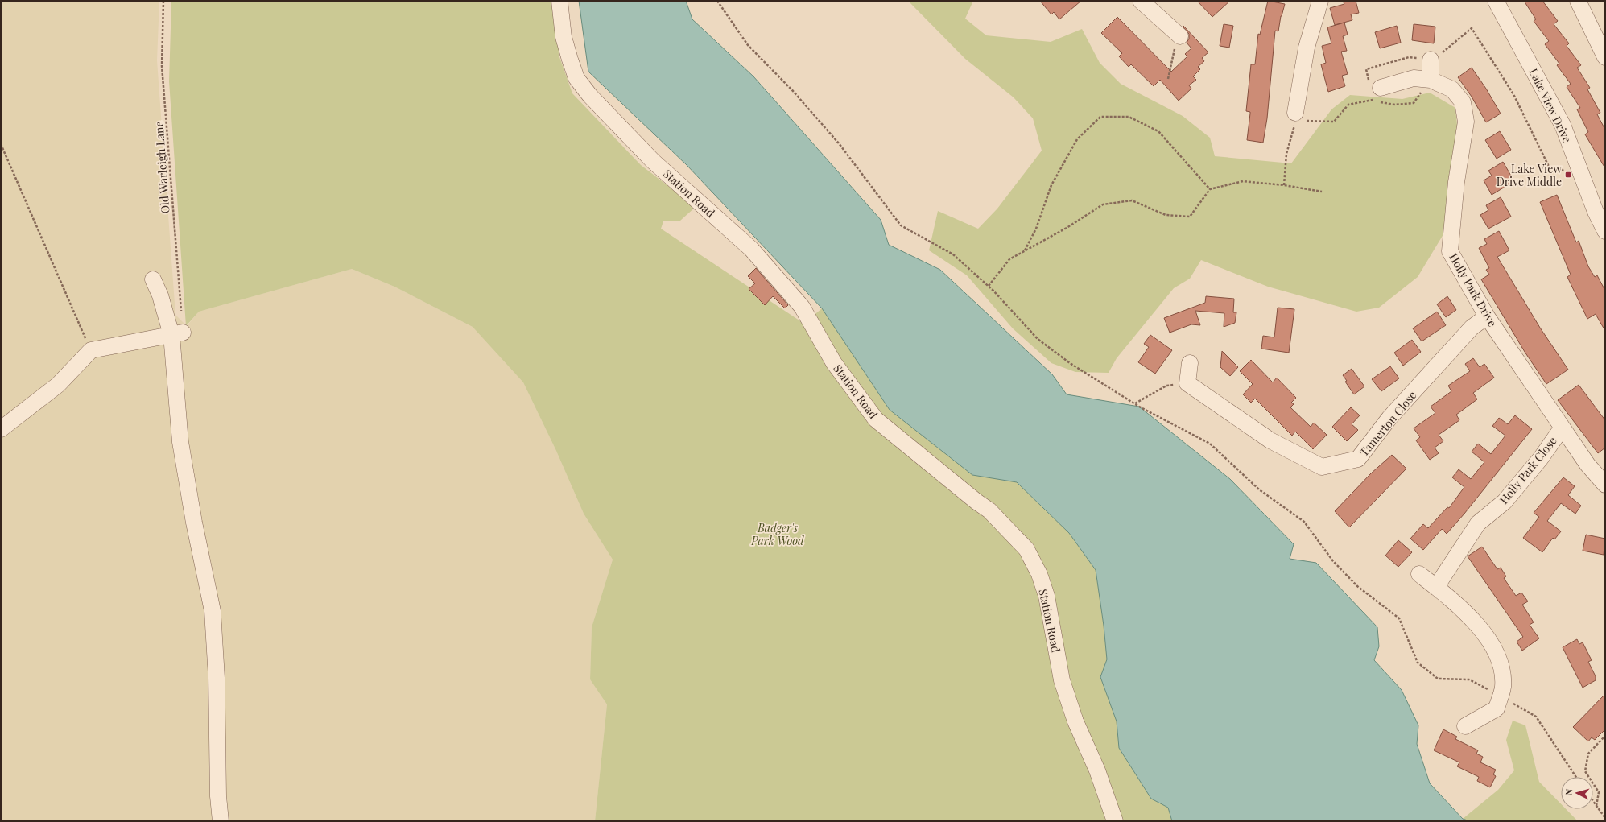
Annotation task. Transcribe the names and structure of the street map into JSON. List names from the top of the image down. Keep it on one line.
{"streets":{"street":["Lake View Drive","Station Road","Holly Park Drive","Tamerton Close","Holly Park Close"],"path":["Old Warleigh Lane"]},"crossings":[["Holly Park Drive","Tamerton Close"],["Holly Park Drive","Holly Park Close"]],"parks":["Badger's Park Wood"],"places":{"transit":["Lake View Drive Middle"]},"north":"left"}
